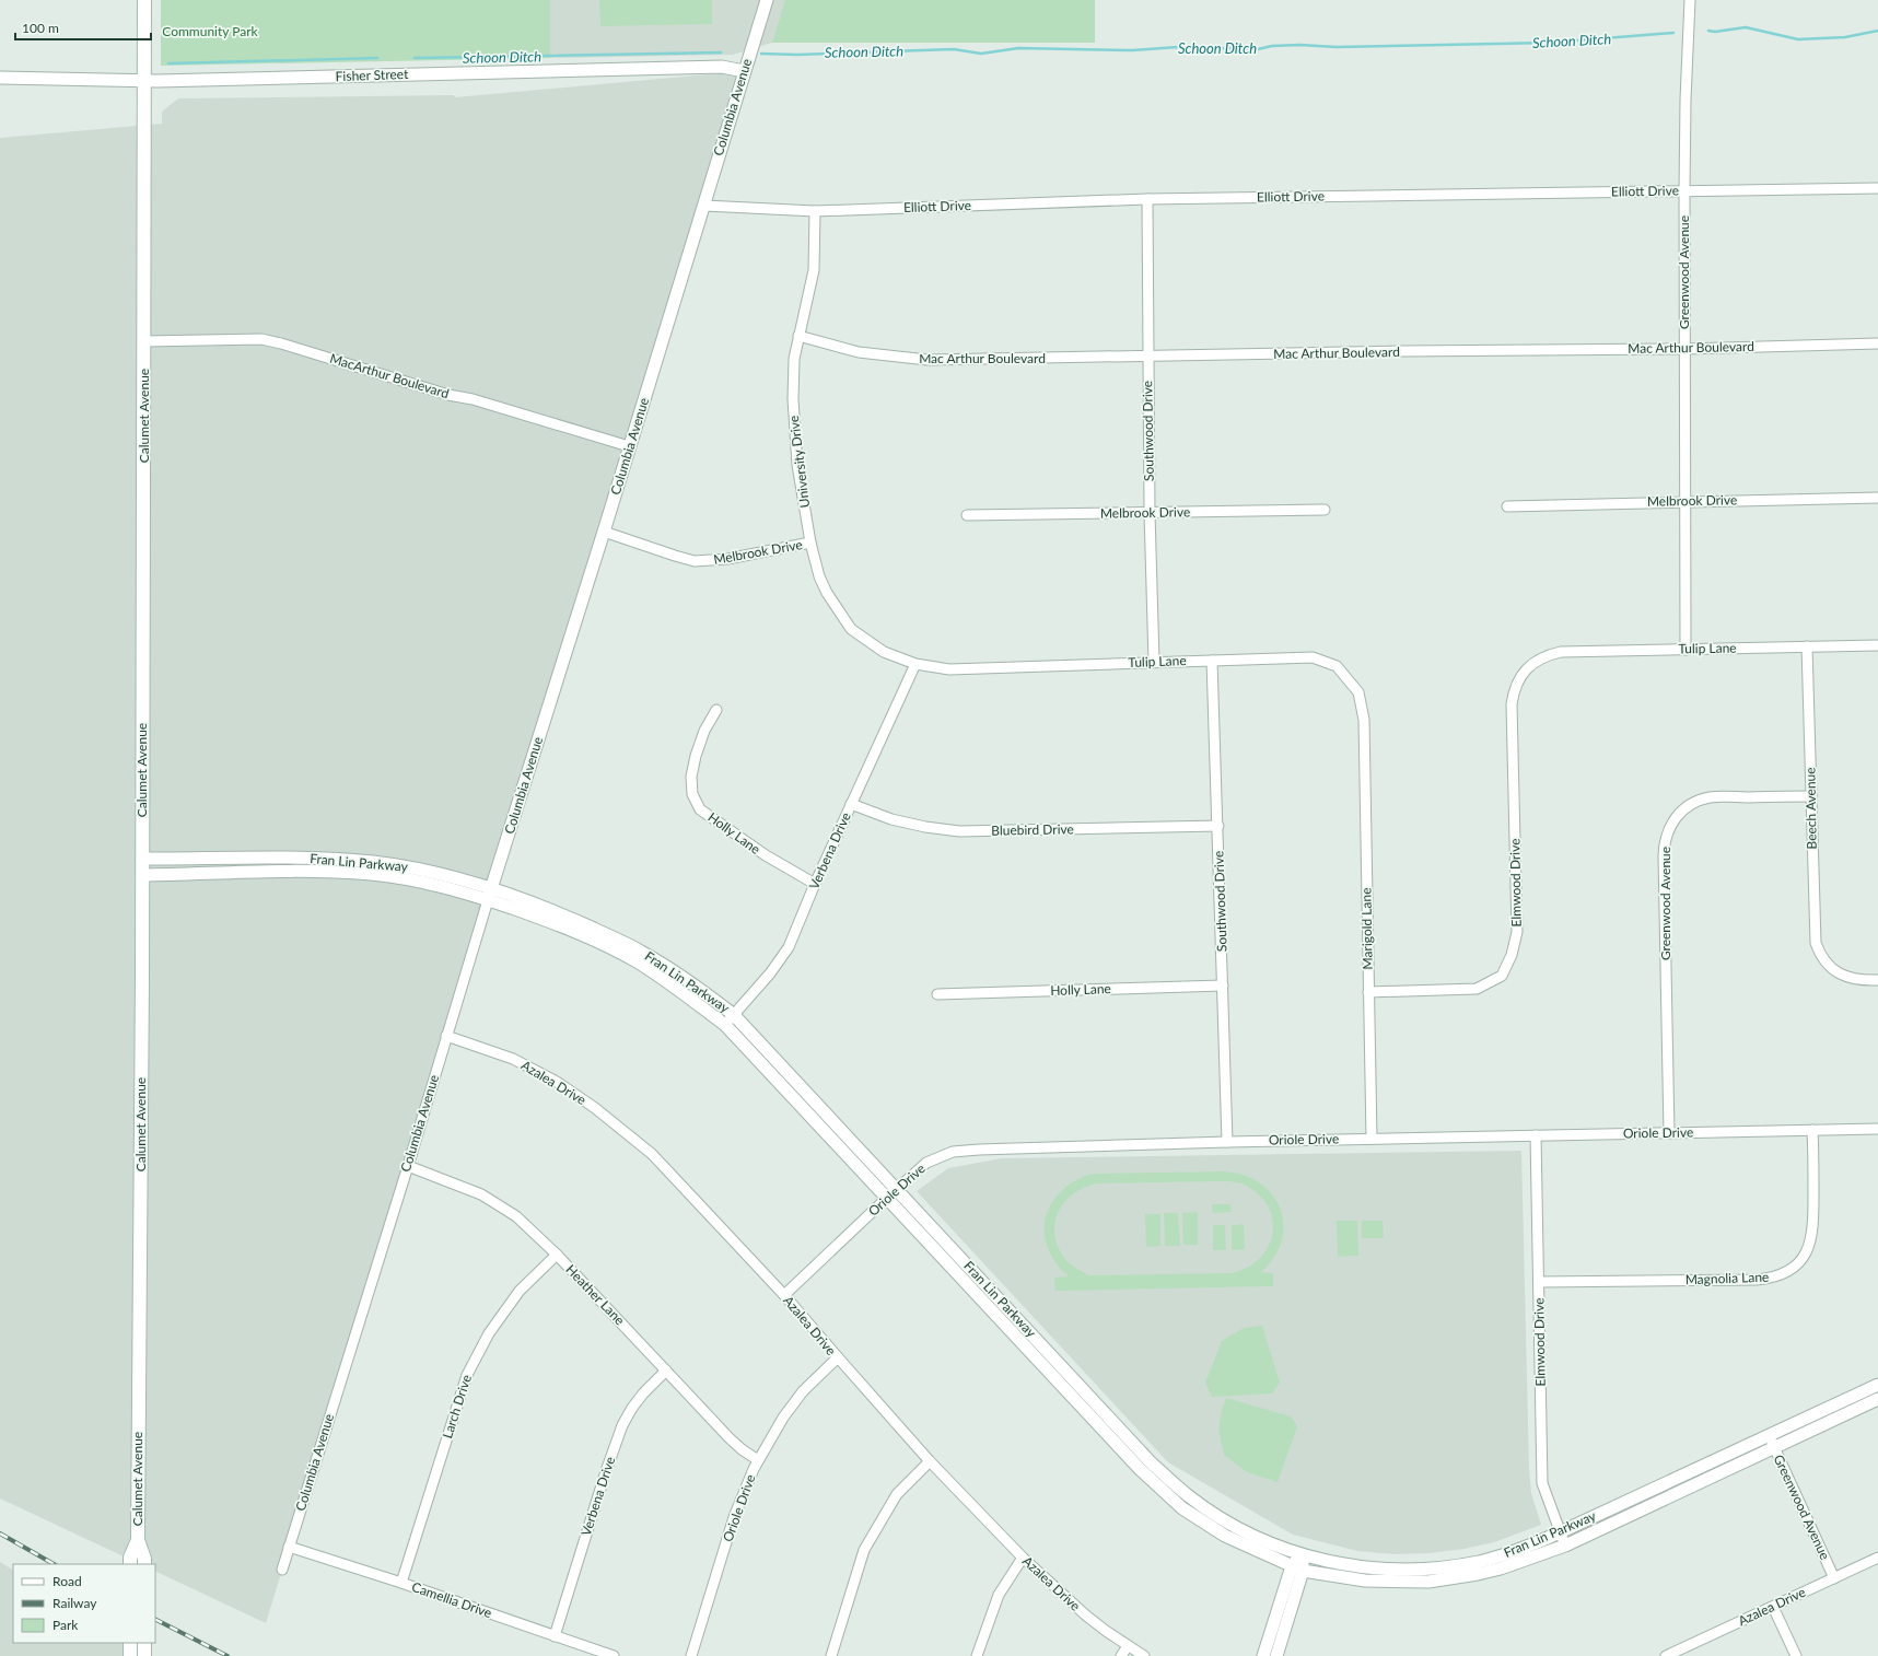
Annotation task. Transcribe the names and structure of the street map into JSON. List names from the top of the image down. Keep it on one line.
{"streets":{"main road":["Calumet Avenue"],"street":["Fisher Street","Columbia Avenue","Elliott Drive","Greenwood Avenue","Mac Arthur Boulevard","MacArthur Boulevard","Southwood Drive","University Drive","Melbrook Drive","Tulip Lane","Beech Avenue","Bluebird Drive","Holly Lane","Verbena Drive","Fran Lin Parkway","Elmwood Drive","Marigold Lane","Azalea Drive","Oriole Drive","Magnolia Lane","Heather Lane","Larch Drive","Camellia Drive"]},"crossings":[["Fisher Street","Columbia Avenue"],["Fisher Street","Calumet Avenue"],["Columbia Avenue","Elliott Drive"],["Columbia Avenue","MacArthur Boulevard"],["Columbia Avenue","Melbrook Drive"],["Columbia Avenue","Fran Lin Parkway"],["Columbia Avenue","Azalea Drive"],["Columbia Avenue","Heather Lane"],["Columbia Avenue","Camellia Drive"],["Elliott Drive","Greenwood Avenue"],["Elliott Drive","Southwood Drive"],["Elliott Drive","University Drive"],["Greenwood Avenue","Mac Arthur Boulevard"],["Greenwood Avenue","Melbrook Drive"],["Greenwood Avenue","Tulip Lane"],["Greenwood Avenue","Beech Avenue"],["Greenwood Avenue","Fran Lin Parkway"],["Greenwood Avenue","Azalea Drive"],["Greenwood Avenue","Oriole Drive"],["Mac Arthur Boulevard","Southwood Drive"],["Mac Arthur Boulevard","University Drive"],["MacArthur Boulevard","Calumet Avenue"],["Calumet Avenue","Fran Lin Parkway"],["Southwood Drive","Melbrook Drive"],["Southwood Drive","Tulip Lane"],["Southwood Drive","Bluebird Drive"],["Southwood Drive","Holly Lane"],["Southwood Drive","Oriole Drive"],["University Drive","Melbrook Drive"],["University Drive","Tulip Lane"],["University Drive","Verbena Drive"],["Tulip Lane","Beech Avenue"],["Tulip Lane","Verbena Drive"],["Tulip Lane","Elmwood Drive"],["Tulip Lane","Marigold Lane"],["Bluebird Drive","Verbena Drive"],["Holly Lane","Verbena Drive"],["Verbena Drive","Fran Lin Parkway"],["Verbena Drive","Heather Lane"],["Verbena Drive","Camellia Drive"],["Fran Lin Parkway","Elmwood Drive"],["Fran Lin Parkway","Oriole Drive"],["Elmwood Drive","Marigold Lane"],["Elmwood Drive","Oriole Drive"],["Elmwood Drive","Magnolia Lane"],["Marigold Lane","Oriole Drive"],["Azalea Drive","Oriole Drive"],["Oriole Drive","Magnolia Lane"],["Oriole Drive","Heather Lane"],["Heather Lane","Larch Drive"],["Larch Drive","Camellia Drive"]],"water":["Schoon Ditch"],"parks":["Community Park"],"legend":["Road","Railway","Park"],"scale_bar":"100 m"}
